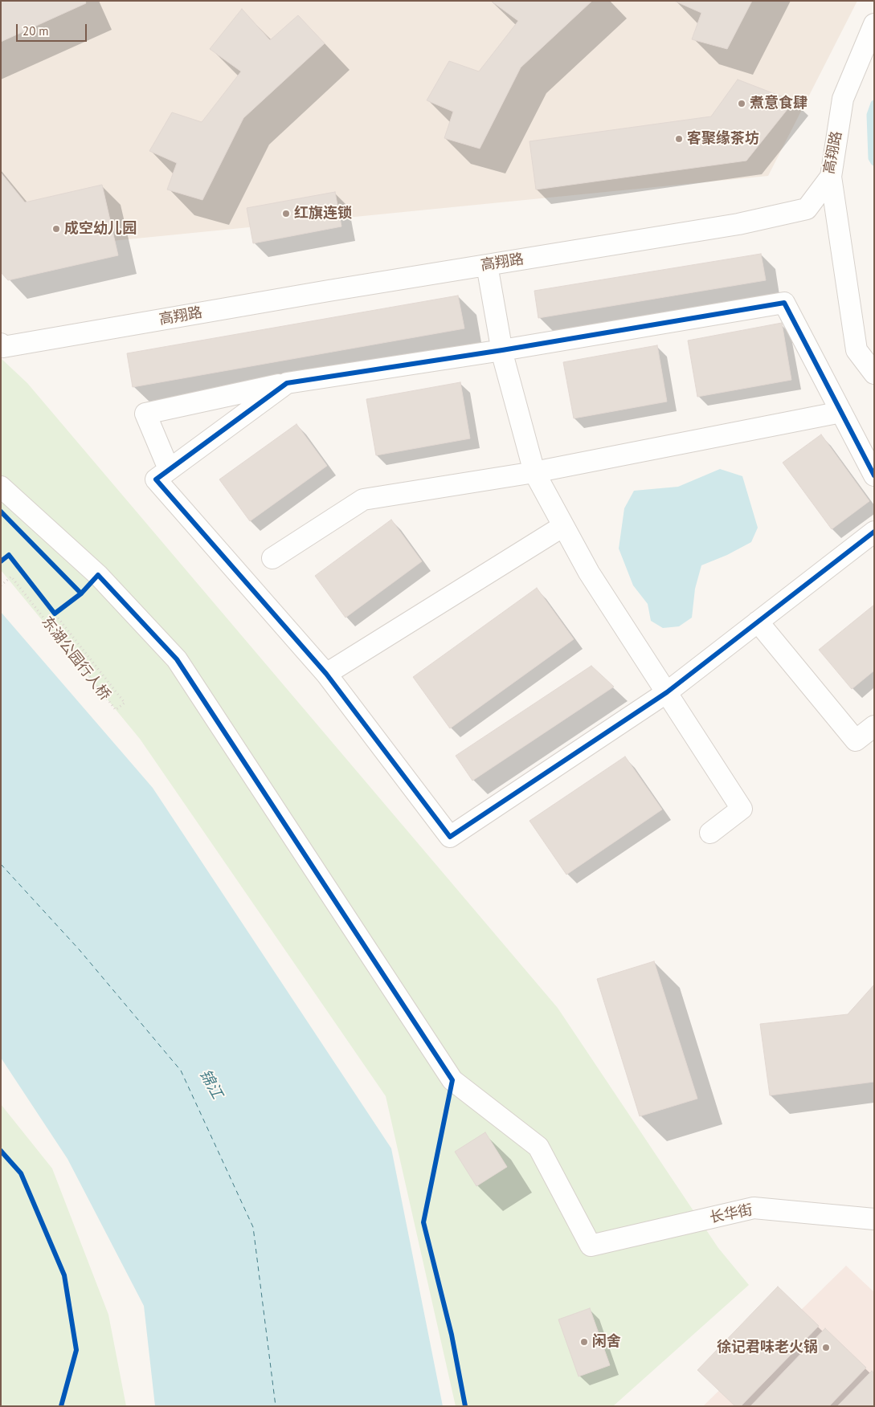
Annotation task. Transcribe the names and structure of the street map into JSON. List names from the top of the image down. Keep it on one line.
{"streets":{"street":["高翔路","长华街"],"cycle path":["东湖公园行人桥"]},"water":["锦江"],"places":["煮意食肆","客聚缘茶坊","红旗连锁","成空幼儿园","闲舍","徐记君味老火锅"],"scale_bar":"20 m"}
